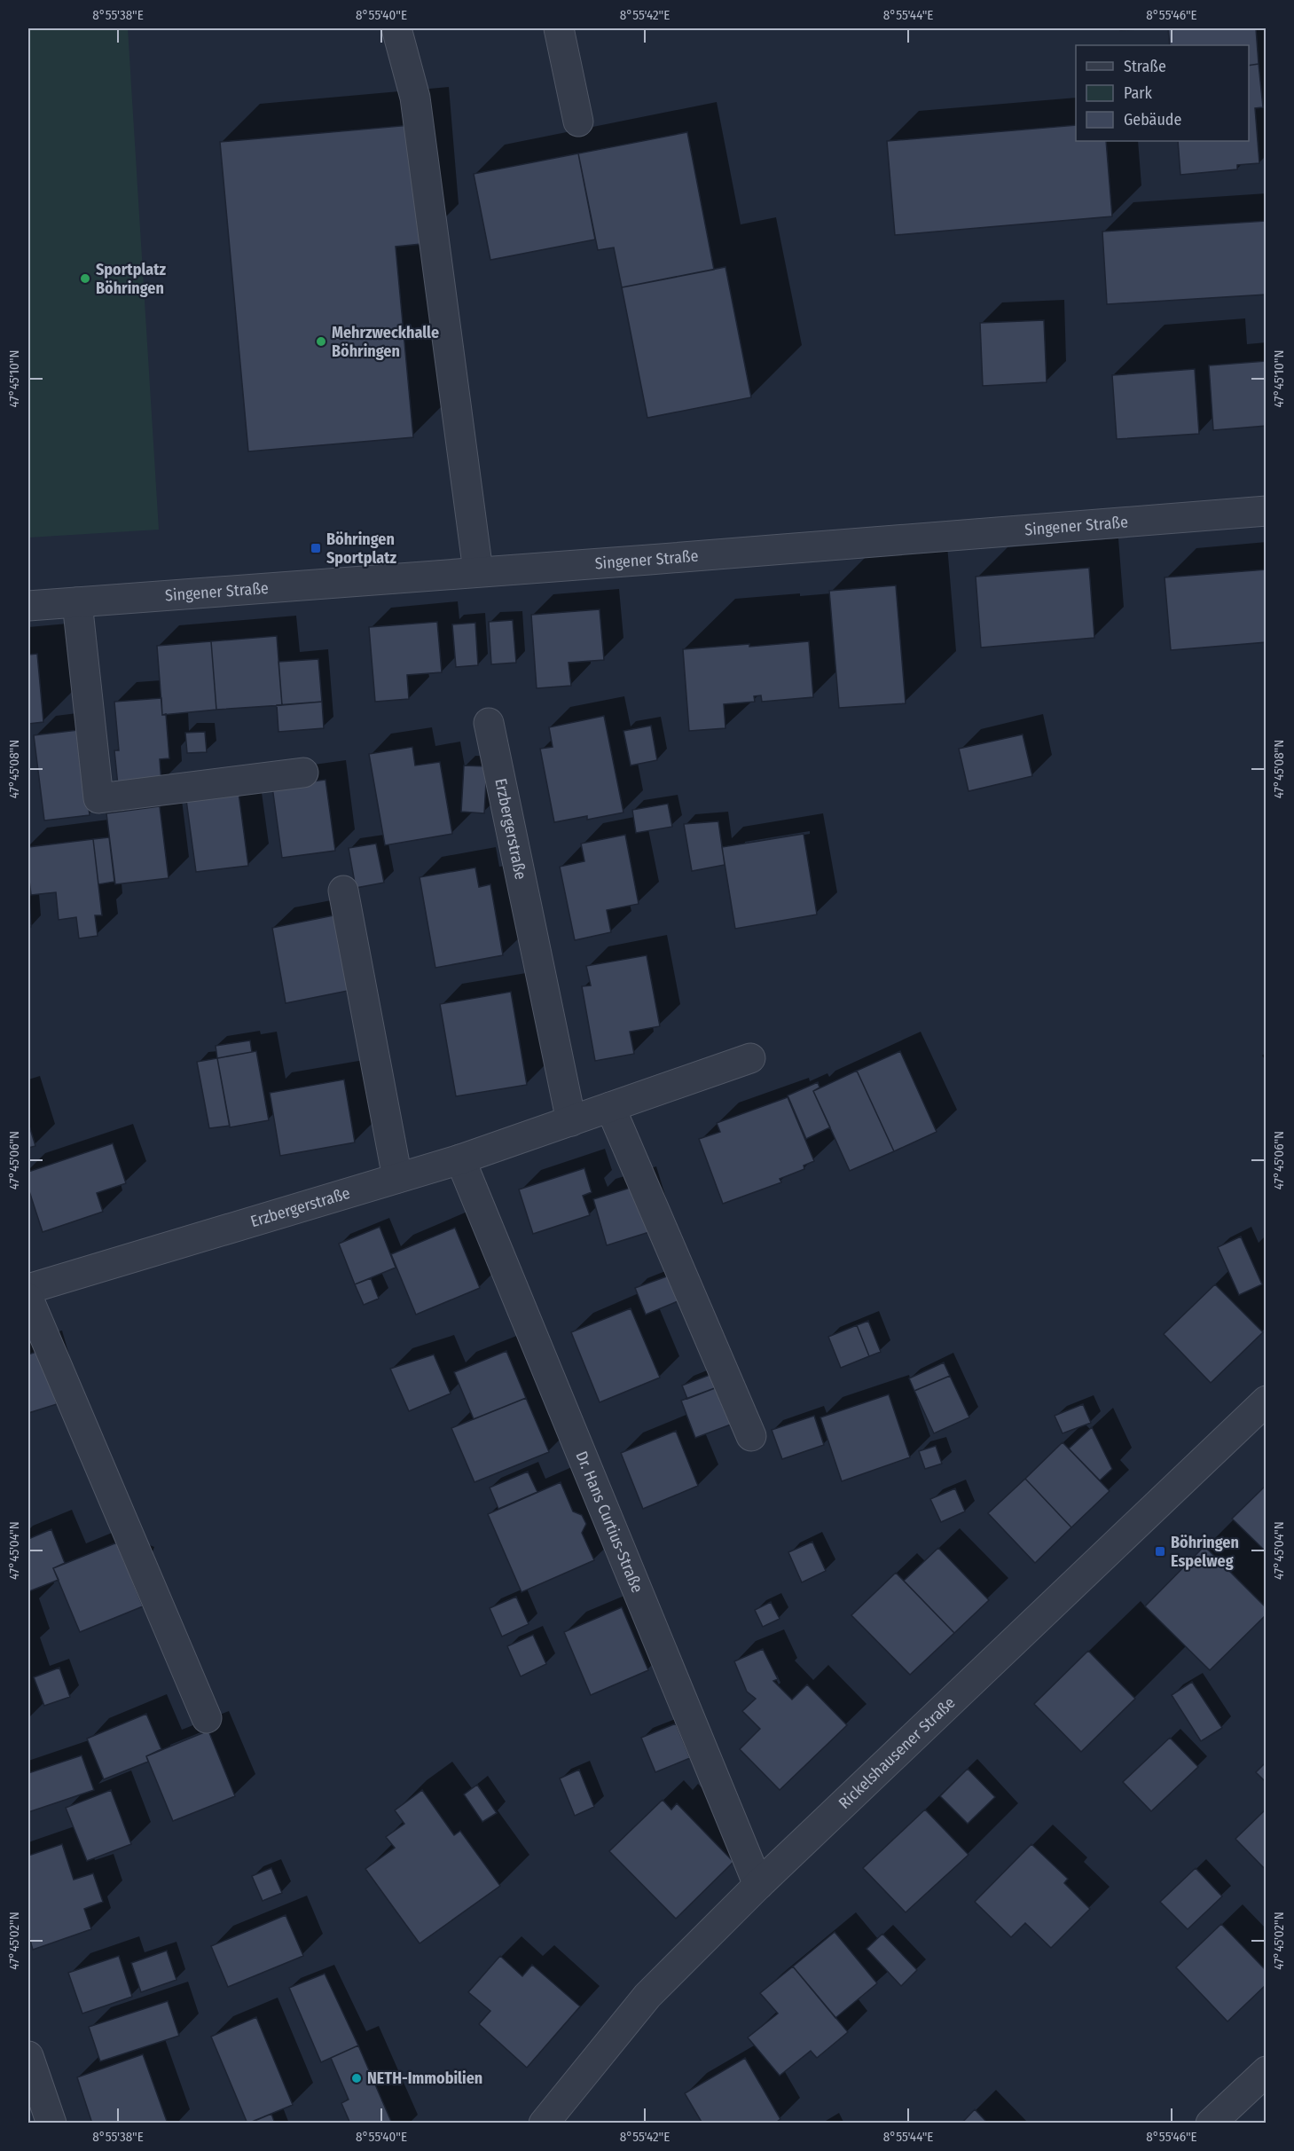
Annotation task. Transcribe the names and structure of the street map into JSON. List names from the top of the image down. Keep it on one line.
{"streets":{"street":["Singener Straße","Erzbergerstraße","Dr. Hans Curtius-Straße","Rickelshausener Straße"]},"crossings":[["Erzbergerstraße","Dr. Hans Curtius-Straße"],["Dr. Hans Curtius-Straße","Rickelshausener Straße"]],"places":{"other":["Sportplatz Böhringen","Mehrzweckhalle Böhringen","NETH-Immobilien"],"transit":["Böhringen Sportplatz","Böhringen Espelweg"]},"legend":["Straße","Park","Gebäude"],"coordinates":["8°55'38\"E","8°55'40\"E","8°55'42\"E","8°55'44\"E","8°55'46\"E","47°45'10\"N","47°45'08\"N","47°45'06\"N","47°45'04\"N","47°45'02\"N"]}
